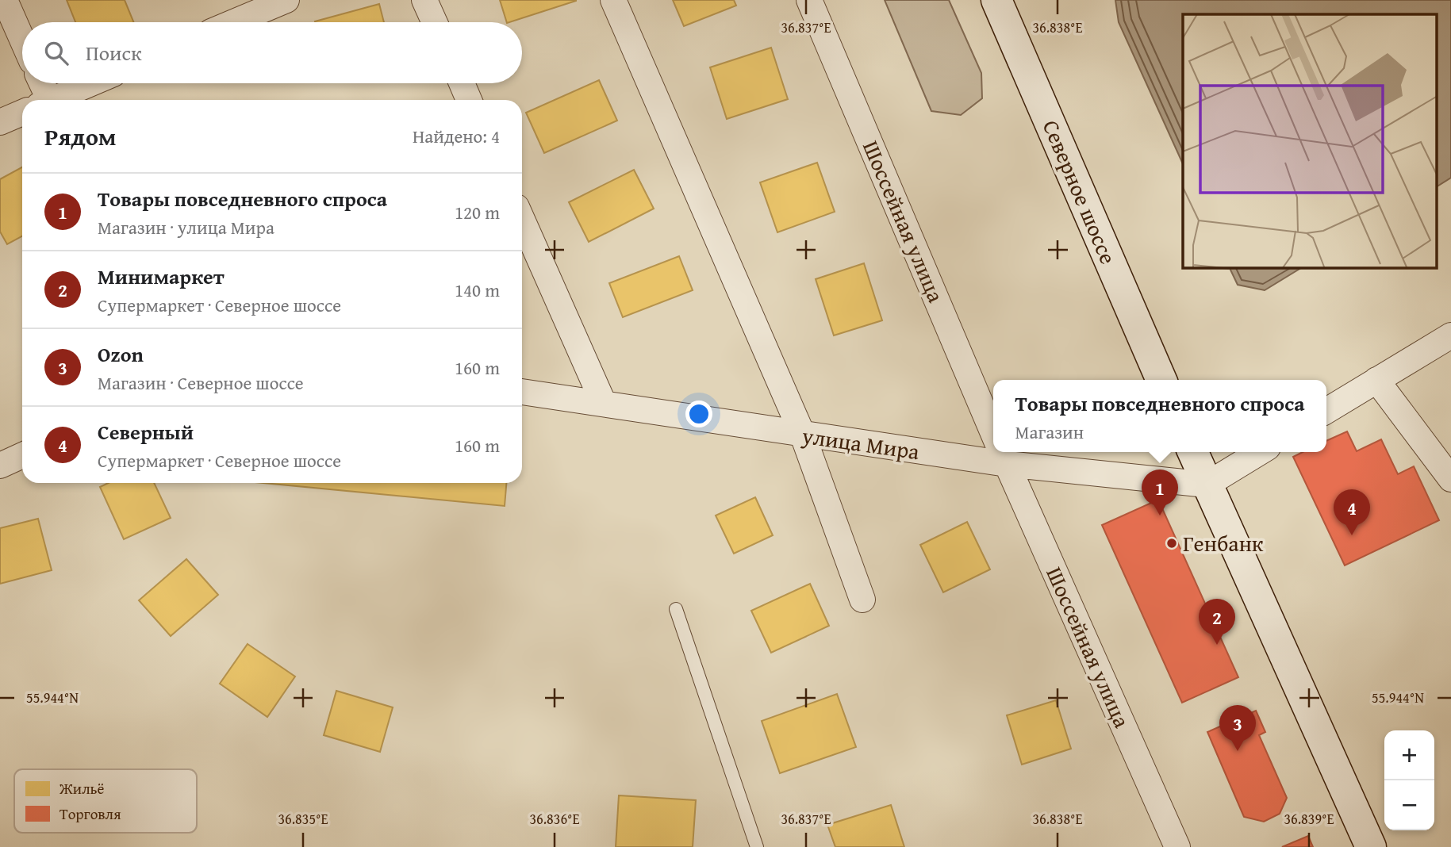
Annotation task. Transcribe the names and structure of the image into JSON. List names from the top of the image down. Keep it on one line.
{"streets":{"main road":["Северное шоссе"],"street":["Шоссейная улица","улица Мира"]},"places":["Генбанк"],"legend":["Жильё","Торговля"],"page":{"search":"Поиск","heading":["Рядом","Найдено: 4"],"list":[{"mark":"1","name":"Товары повседневного спроса","note":"Магазин · улица Мира","value":"120 m"},{"mark":"2","name":"Минимаркет","note":"Супермаркет · Северное шоссе","value":"140 m"},{"mark":"3","name":"Ozon","note":"Магазин · Северное шоссе","value":"160 m"},{"mark":"4","name":"Северный","note":"Супермаркет · Северное шоссе","value":"160 m"}],"popup":["Товары повседневного спроса","Магазин"],"pins":["1","4","2","3"],"map_buttons":["+","−"]},"coordinates":["36.837°E","36.838°E","55.944°N","36.835°E","36.836°E","36.839°E"]}
